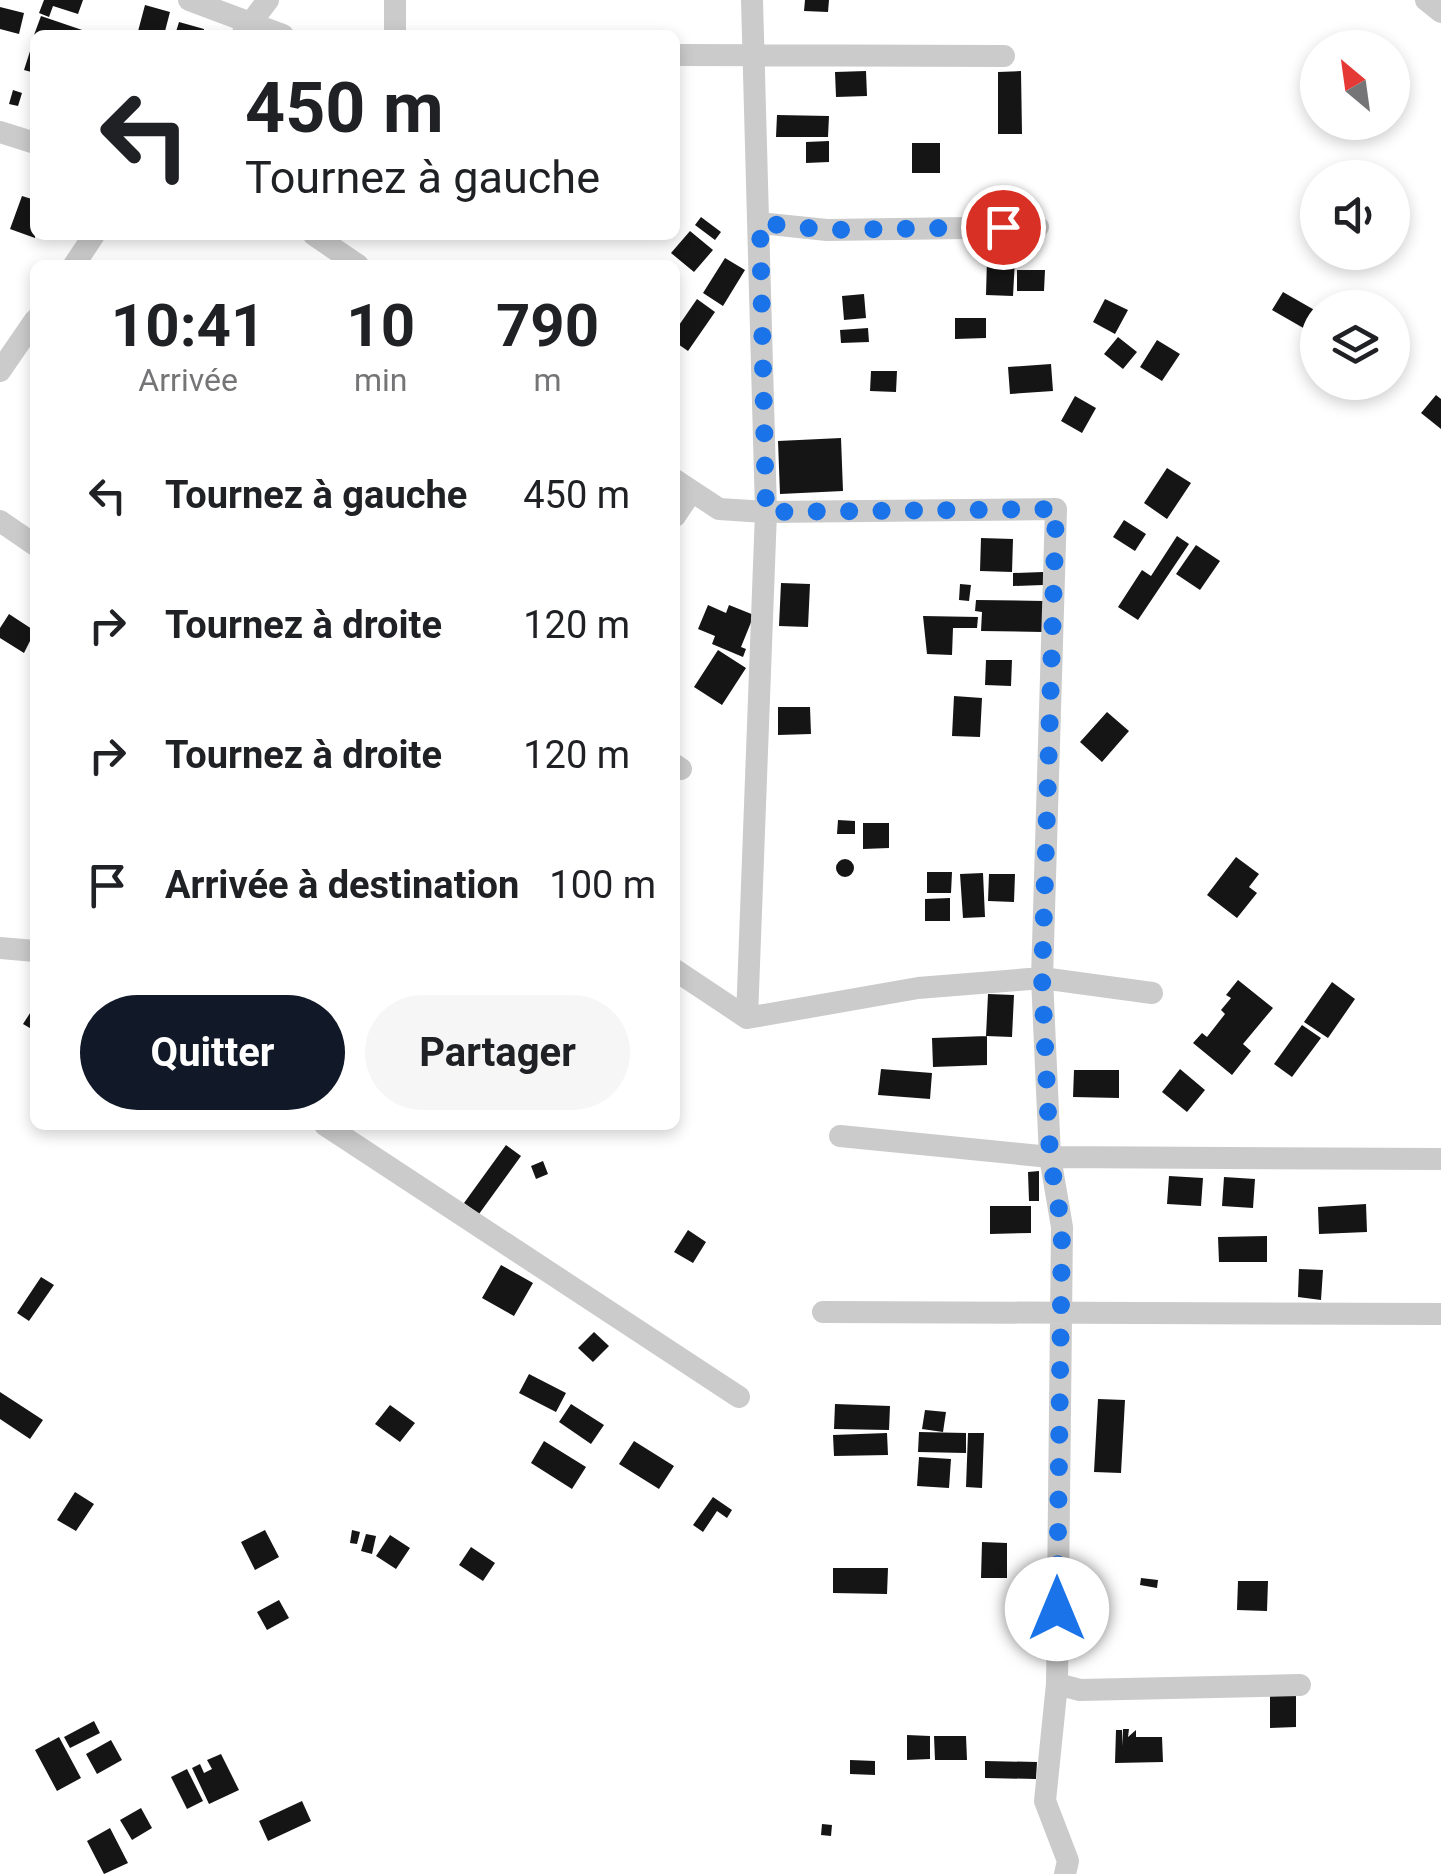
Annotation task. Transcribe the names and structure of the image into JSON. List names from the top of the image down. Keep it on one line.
{"north":"top left","page":{"turn":["450 m","Tournez à gauche"],"eta":["10:41","Arrivée","10","min","790","m"],"list":[{"name":"Tournez à gauche","value":"450 m"},{"name":"Tournez à droite","value":"120 m"},{"name":"Tournez à droite","value":"120 m"},{"name":"Arrivée à destination","value":"100 m"}],"buttons":["Quitter","Partager"]}}
